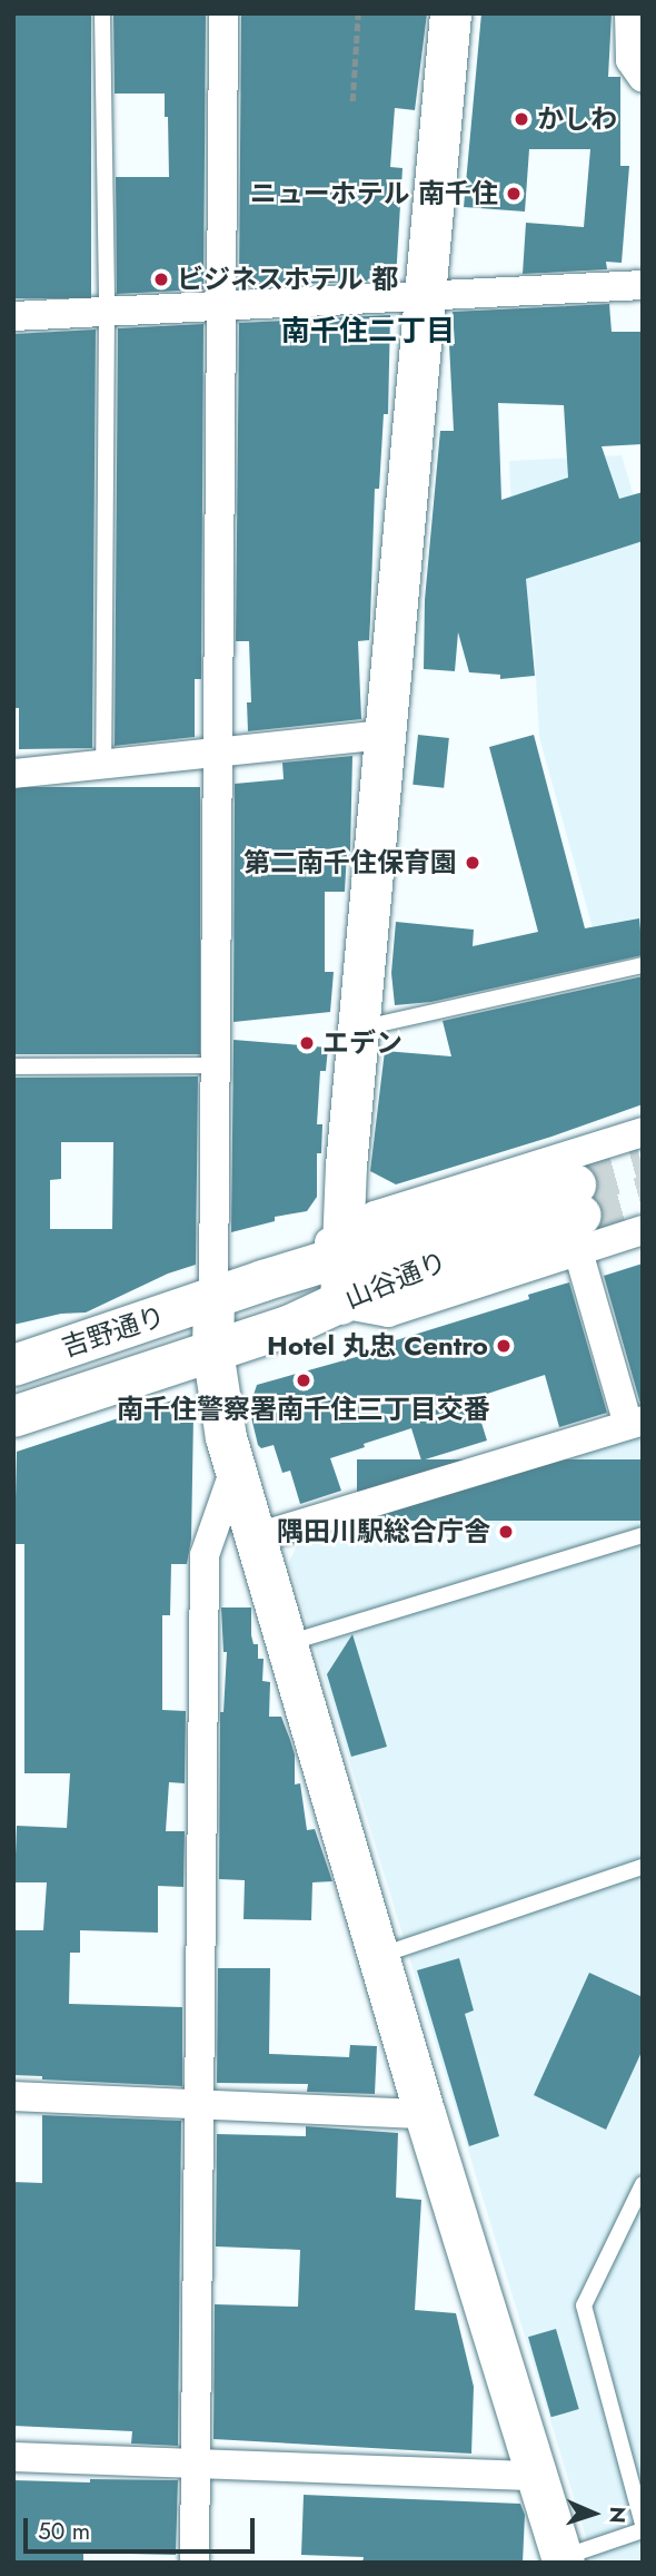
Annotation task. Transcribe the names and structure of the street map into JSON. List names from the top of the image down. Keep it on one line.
{"streets":{"street":["山谷通り","吉野通り"]},"crossings":[["山谷通り","吉野通り"]],"districts":["南千住二丁目"],"places":["かしわ","ニューホテル 南千住","ビジネスホテル 都","第二南千住保育園","エデン","Hotel 丸忠 Centro","南千住警察署南千住三丁目交番","隅田川駅総合庁舎"],"scale_bar":"50 m","north":"right"}
